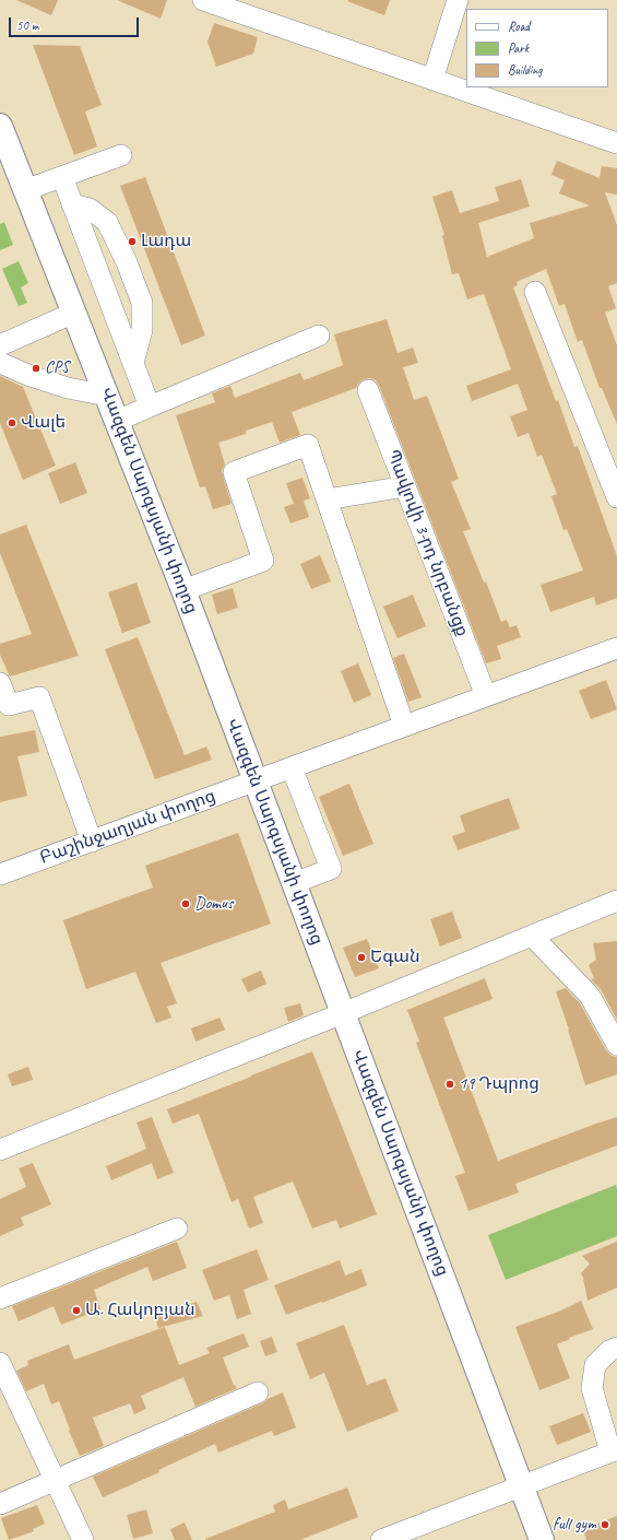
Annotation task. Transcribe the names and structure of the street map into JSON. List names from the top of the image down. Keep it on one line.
{"streets":{"highway":["Վազգեն Սարգսյանի փողոց"],"street":["Պավլովի 3-րդ նրբանցք","Բաշինջաղյան փողոց"]},"crossings":[["Վազգեն Սարգսյանի փողոց","Բաշինջաղյան փողոց"],["Պավլովի 3-րդ նրբանցք","Բաշինջաղյան փողոց"]],"places":["Լադա","CPS","Վալե","Domus","Եգան","19 Դպրոց","Ա. Հակոբյան","full gym"],"legend":["Road","Park","Building"],"scale_bar":"50 m"}
